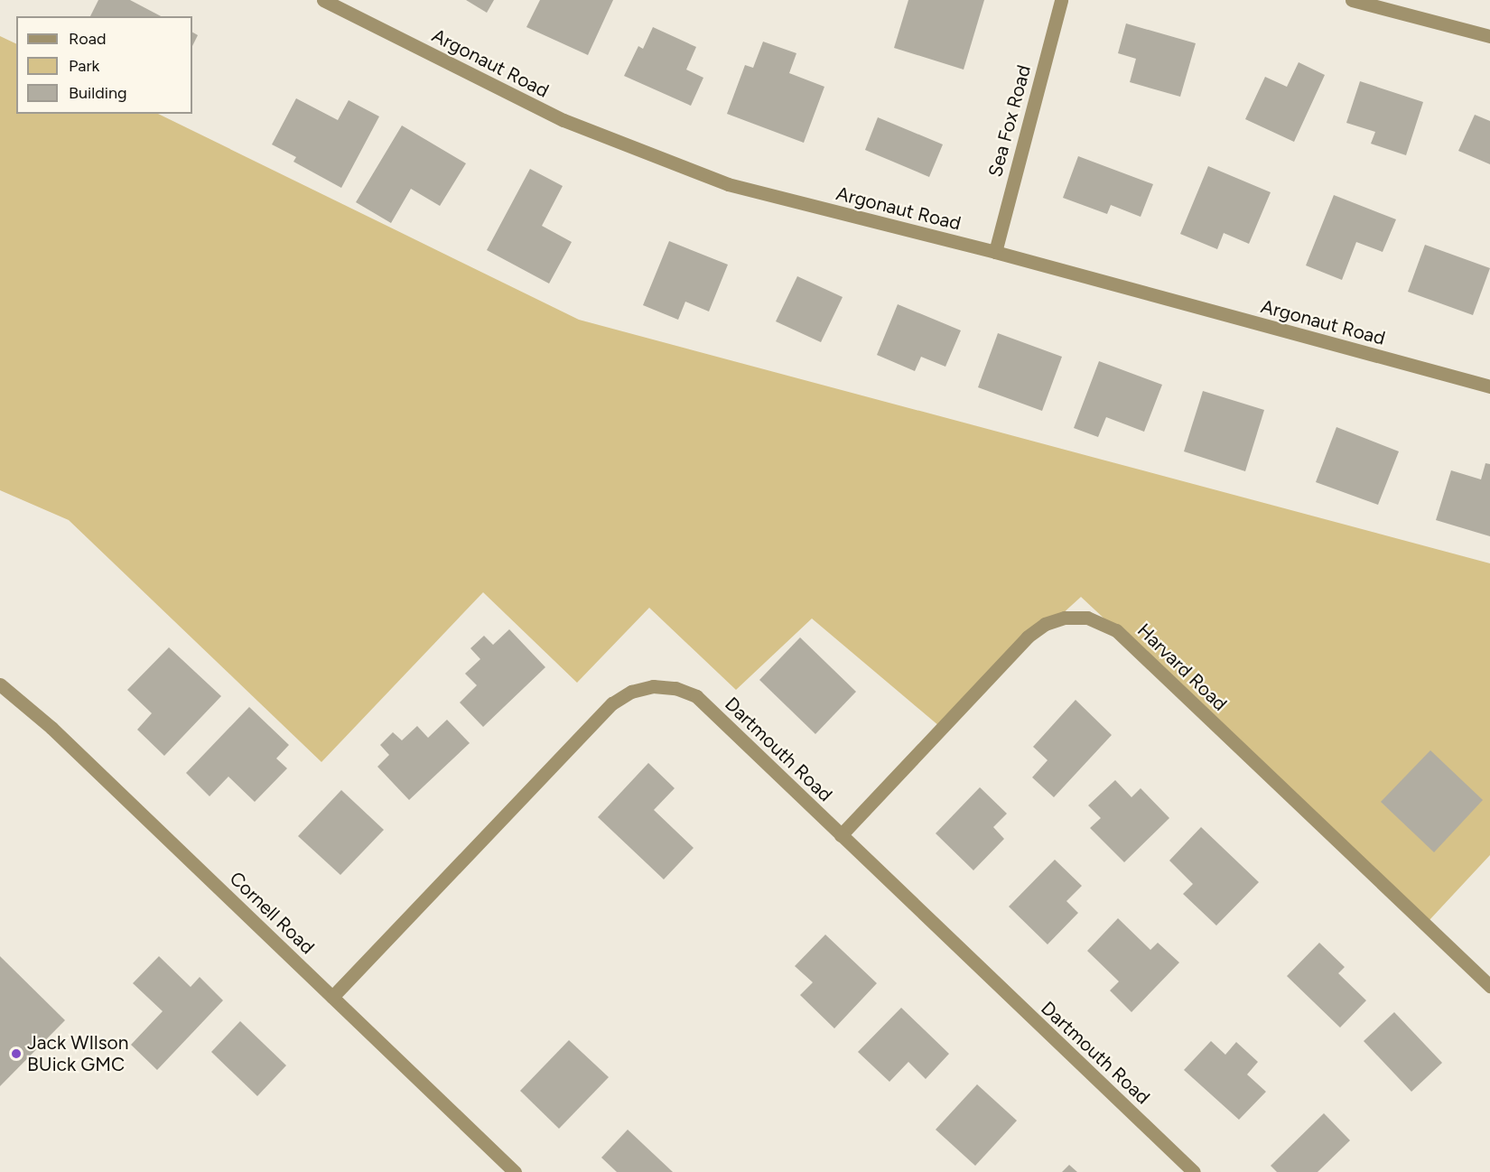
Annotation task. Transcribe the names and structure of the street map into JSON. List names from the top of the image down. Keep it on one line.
{"streets":{"street":["Argonaut Road","Sea Fox Road","Harvard Road","Dartmouth Road","Cornell Road"]},"crossings":[["Argonaut Road","Sea Fox Road"],["Harvard Road","Dartmouth Road"],["Dartmouth Road","Cornell Road"]],"places":["Jack WIlson BUick GMC"],"legend":["Road","Park","Building"]}
